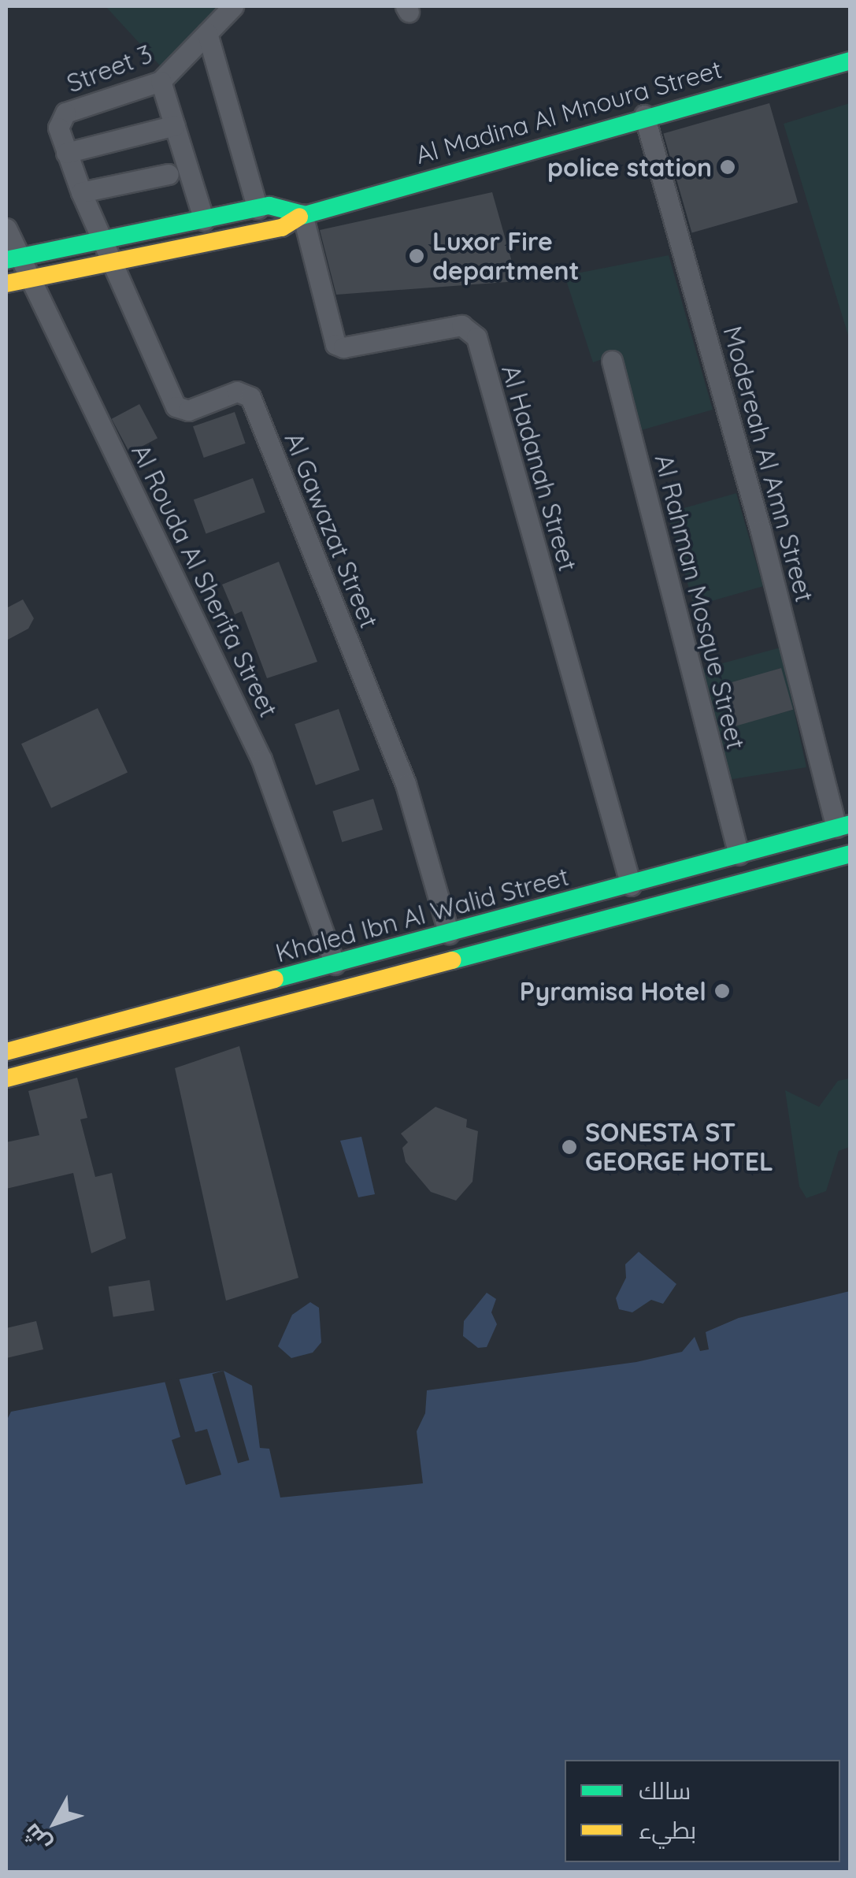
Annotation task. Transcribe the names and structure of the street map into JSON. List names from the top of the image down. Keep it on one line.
{"streets":{"main road":["Al Madina Al Mnoura Street","Khaled Ibn Al Walid Street"],"street":["Street 3","Modereah Al Amn Street","Al Hadanah Street","Al Gawazat Street","Al Rouda Al Sherifa Street","Al Rahman Mosque Street"]},"crossings":[["Street 3","Al Madina Al Mnoura Street"],["Street 3","Al Gawazat Street"],["Al Madina Al Mnoura Street","Modereah Al Amn Street"],["Al Madina Al Mnoura Street","Al Hadanah Street"],["Al Madina Al Mnoura Street","Al Gawazat Street"],["Al Madina Al Mnoura Street","Al Rouda Al Sherifa Street"],["Modereah Al Amn Street","Khaled Ibn Al Walid Street"],["Al Hadanah Street","Khaled Ibn Al Walid Street"],["Al Gawazat Street","Khaled Ibn Al Walid Street"],["Al Rouda Al Sherifa Street","Khaled Ibn Al Walid Street"],["Al Rahman Mosque Street","Khaled Ibn Al Walid Street"]],"places":["police station","Luxor Fire department","Pyramisa Hotel","SONESTA ST GEORGE HOTEL"],"legend":["سالك","بطيء"],"north":"bottom left"}
